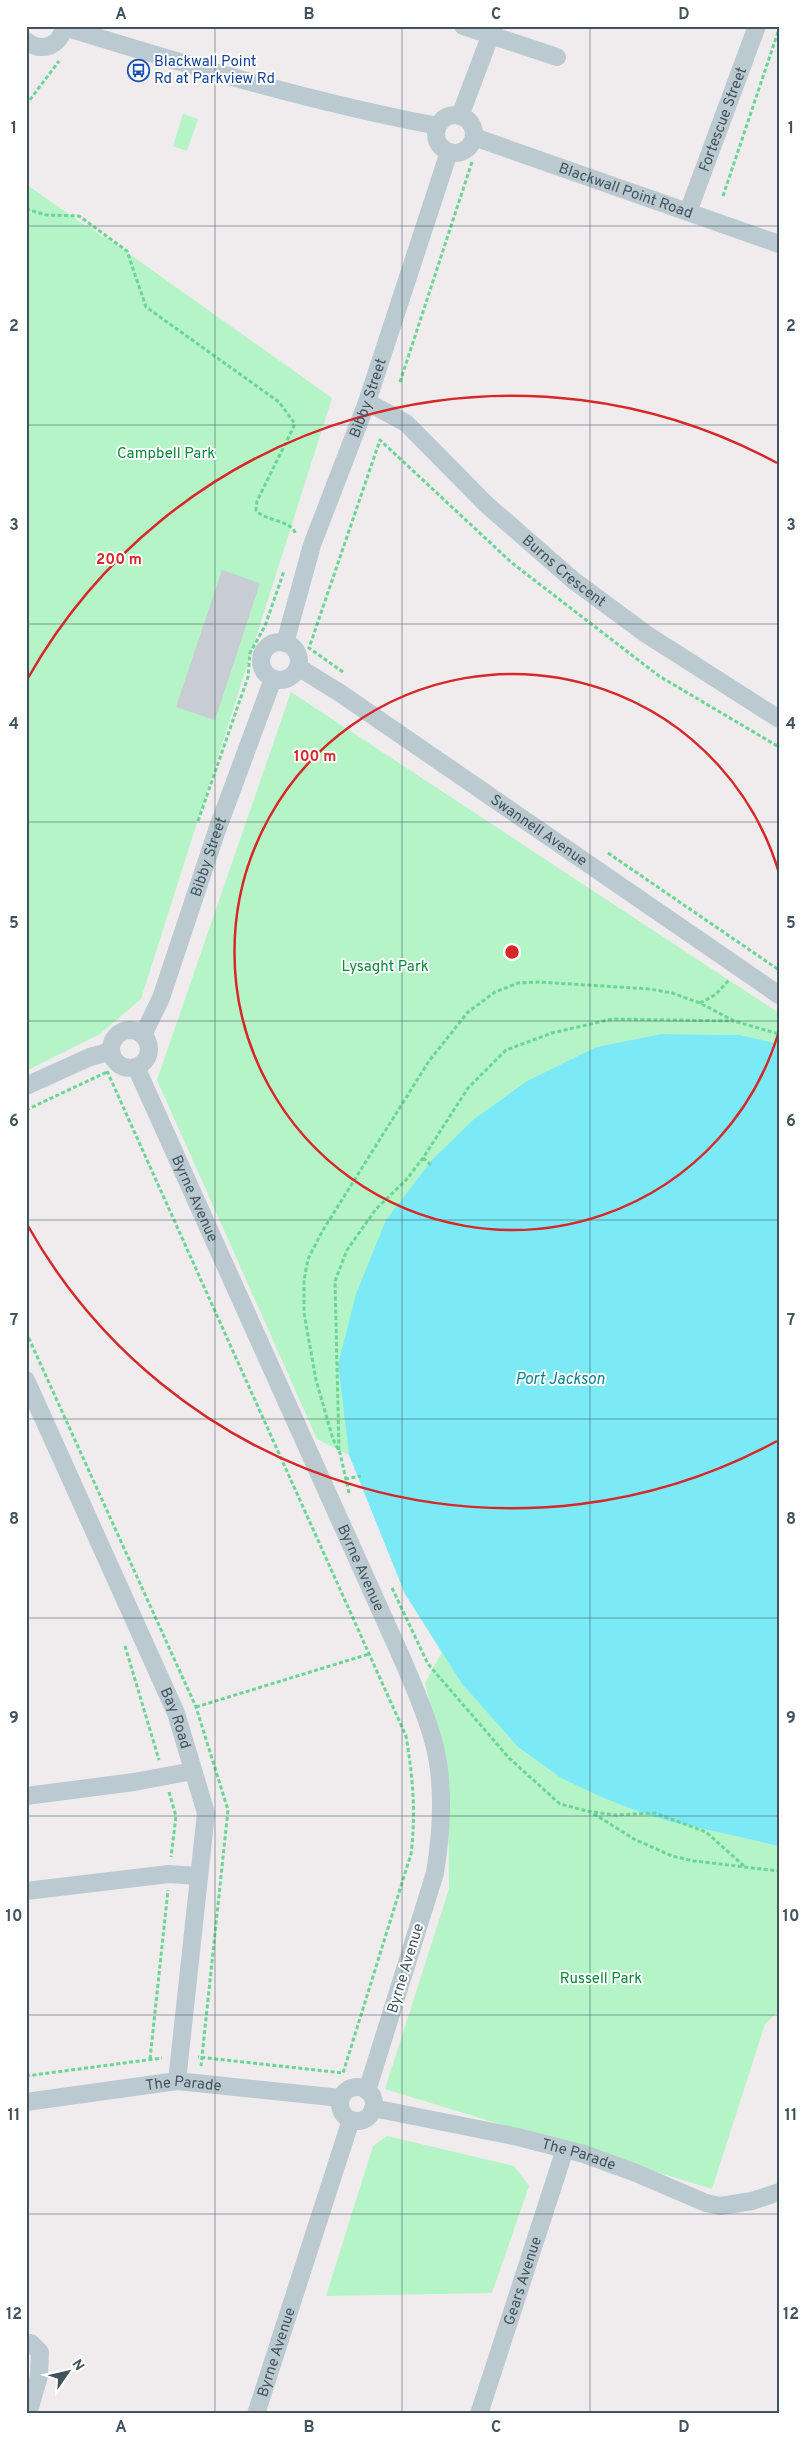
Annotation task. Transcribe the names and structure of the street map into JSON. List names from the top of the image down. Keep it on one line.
{"streets":{"street":["Fortescue Street","Blackwall Point Road","Bibby Street","Burns Crescent","Swannell Avenue","Byrne Avenue","Bay Road","The Parade","Gears Avenue"]},"crossings":[["Fortescue Street","Blackwall Point Road"],["Blackwall Point Road","Bibby Street"],["Bibby Street","Burns Crescent"],["Bibby Street","Swannell Avenue"],["Bibby Street","Byrne Avenue"],["Byrne Avenue","The Parade"],["Bay Road","The Parade"],["The Parade","Gears Avenue"]],"water":["Port Jackson"],"parks":["Campbell Park","Lysaght Park","Russell Park"],"places":{"bus stop":["Blackwall Point Rd at Parkview Rd"]},"north":"top right","grid":{"columns":["A","B","C","D"],"rows":["1","2","3","4","5","6","7","8","9","10","11","12"]},"rings":["200 m","100 m"]}
